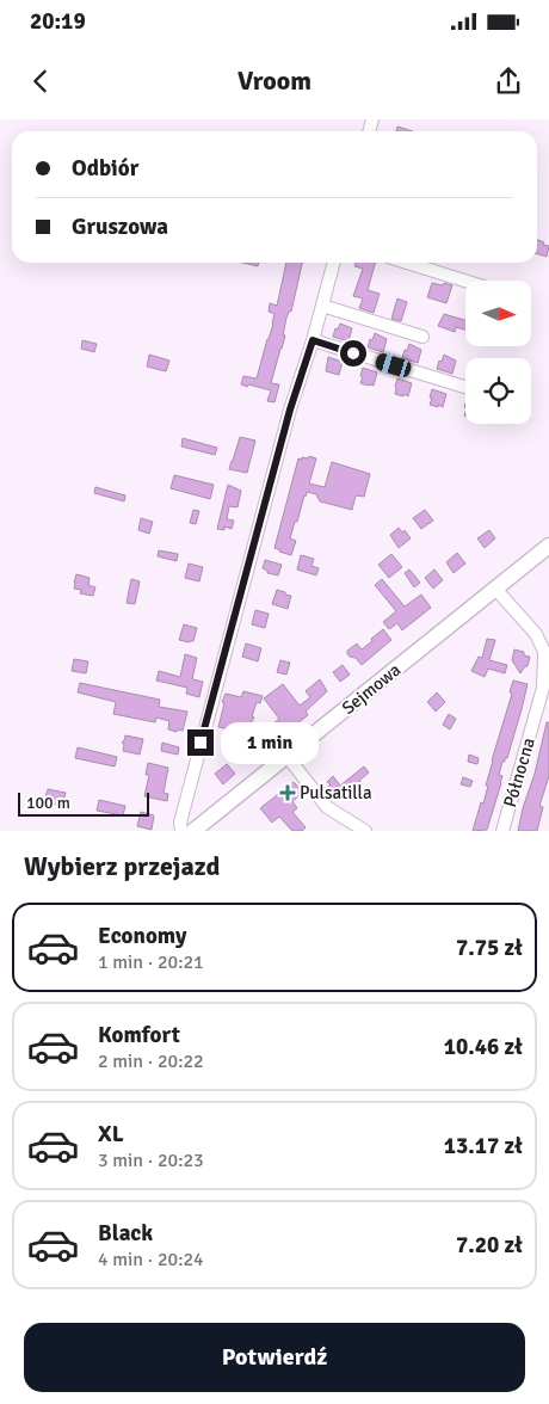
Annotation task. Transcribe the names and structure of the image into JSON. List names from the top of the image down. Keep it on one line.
{"streets":{"main road":["Sejmowa"],"street":["Północna"]},"crossings":[["Sejmowa","Północna"]],"places":{"health":["Pulsatilla"]},"scale_bar":"100 m","north":"right","page":{"status":"20:19","header":"Vroom","banner":["Odbiór","Gruszowa"],"bubble":"1 min","scale":"100 m","heading":"Wybierz przejazd","list":[{"name":"Economy","note":"1 min · 20:21","value":"7.75 zł"},{"name":"Komfort","note":"2 min · 20:22","value":"10.46 zł"},{"name":"XL","note":"3 min · 20:23","value":"13.17 zł"},{"name":"Black","note":"4 min · 20:24","value":"7.20 zł"}],"buttons":"Potwierdź"}}
